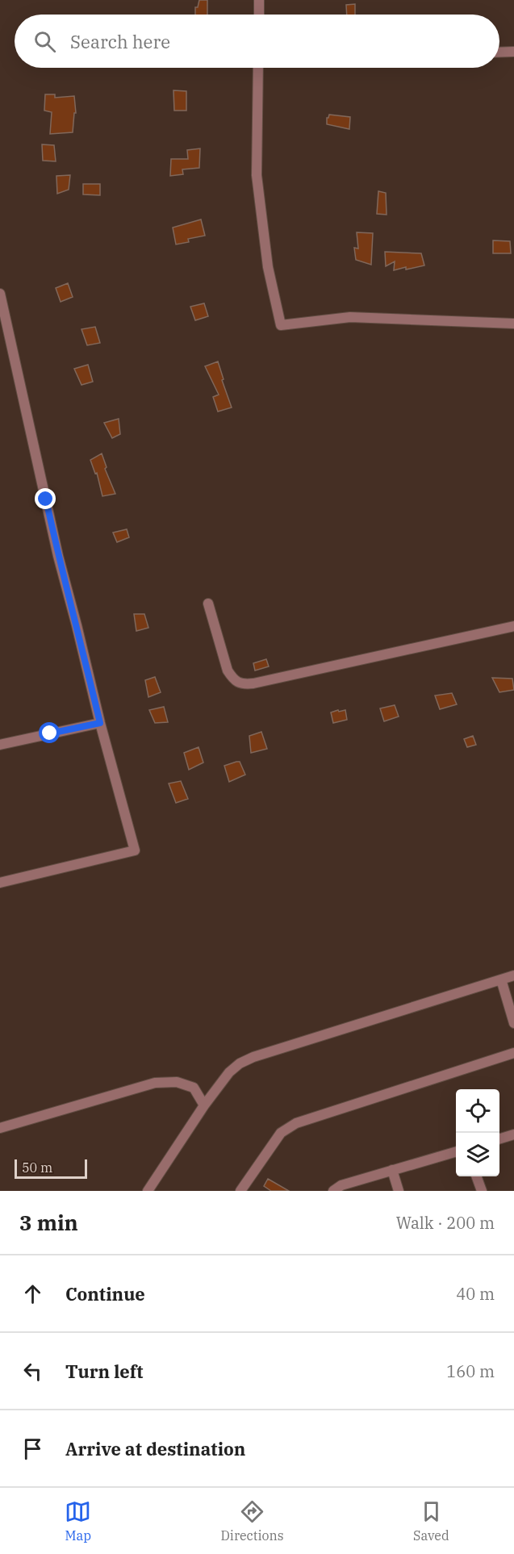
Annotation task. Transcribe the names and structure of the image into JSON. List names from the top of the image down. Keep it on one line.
{"scale_bar":"50 m","page":{"search":"Search here","scale":"50 m","heading":["3 min","Walk · 200 m"],"list":[["Continue","40 m"],["Turn left","160 m"],"Arrive at destination"],"nav":["Map","Directions","Saved"]}}
